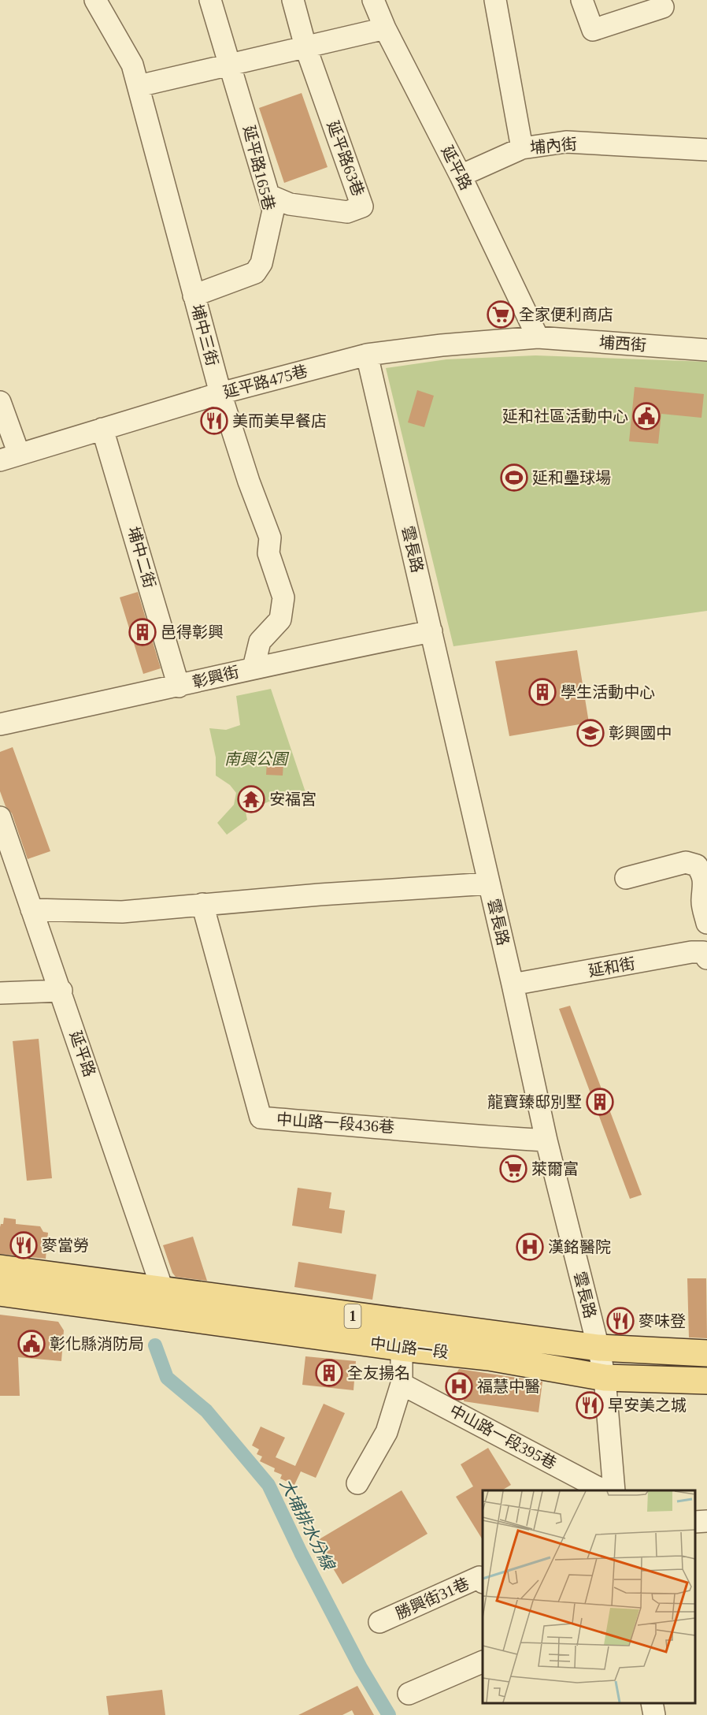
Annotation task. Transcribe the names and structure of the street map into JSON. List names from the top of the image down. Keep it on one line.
{"streets":{"main road":["1","中山路一段"],"street":["埔內街","延平路63巷","延平路165巷","延平路","埔中三街","埔西街","延平路475巷","雲長路","埔中二街","彰興街","延和街","中山路一段436巷","中山路一段395巷","勝興街31巷"]},"crossings":[["延平路63巷","延平路165巷"],["延平路165巷","埔中三街"],["延平路","埔西街"],["延平路","延平路475巷"],["延平路","中山路一段"],["埔中三街","延平路475巷"],["埔中三街","彰興街"],["埔西街","延平路475巷"],["延平路475巷","雲長路"],["延平路475巷","埔中二街"],["雲長路","彰興街"],["雲長路","延和街"],["雲長路","中山路一段436巷"],["雲長路","中山路一段"],["埔中二街","彰興街"]],"water":["大埔排水分線"],"parks":["南興公園"],"places":{"supermarket":["全家便利商店","萊爾富"],"public building":["延和社區活動中心","彰化縣消防局"],"restaurant":["美而美早餐店","麥當勞","麥味登","早安美之城"],"sports":["延和壘球場"],"building":["邑得彰興","學生活動中心","龍寶臻邸別墅","全友揚名"],"school or university":["彰興國中"],"temple":["安福宮"],"hospital":["漢銘醫院","福慧中醫"]}}
